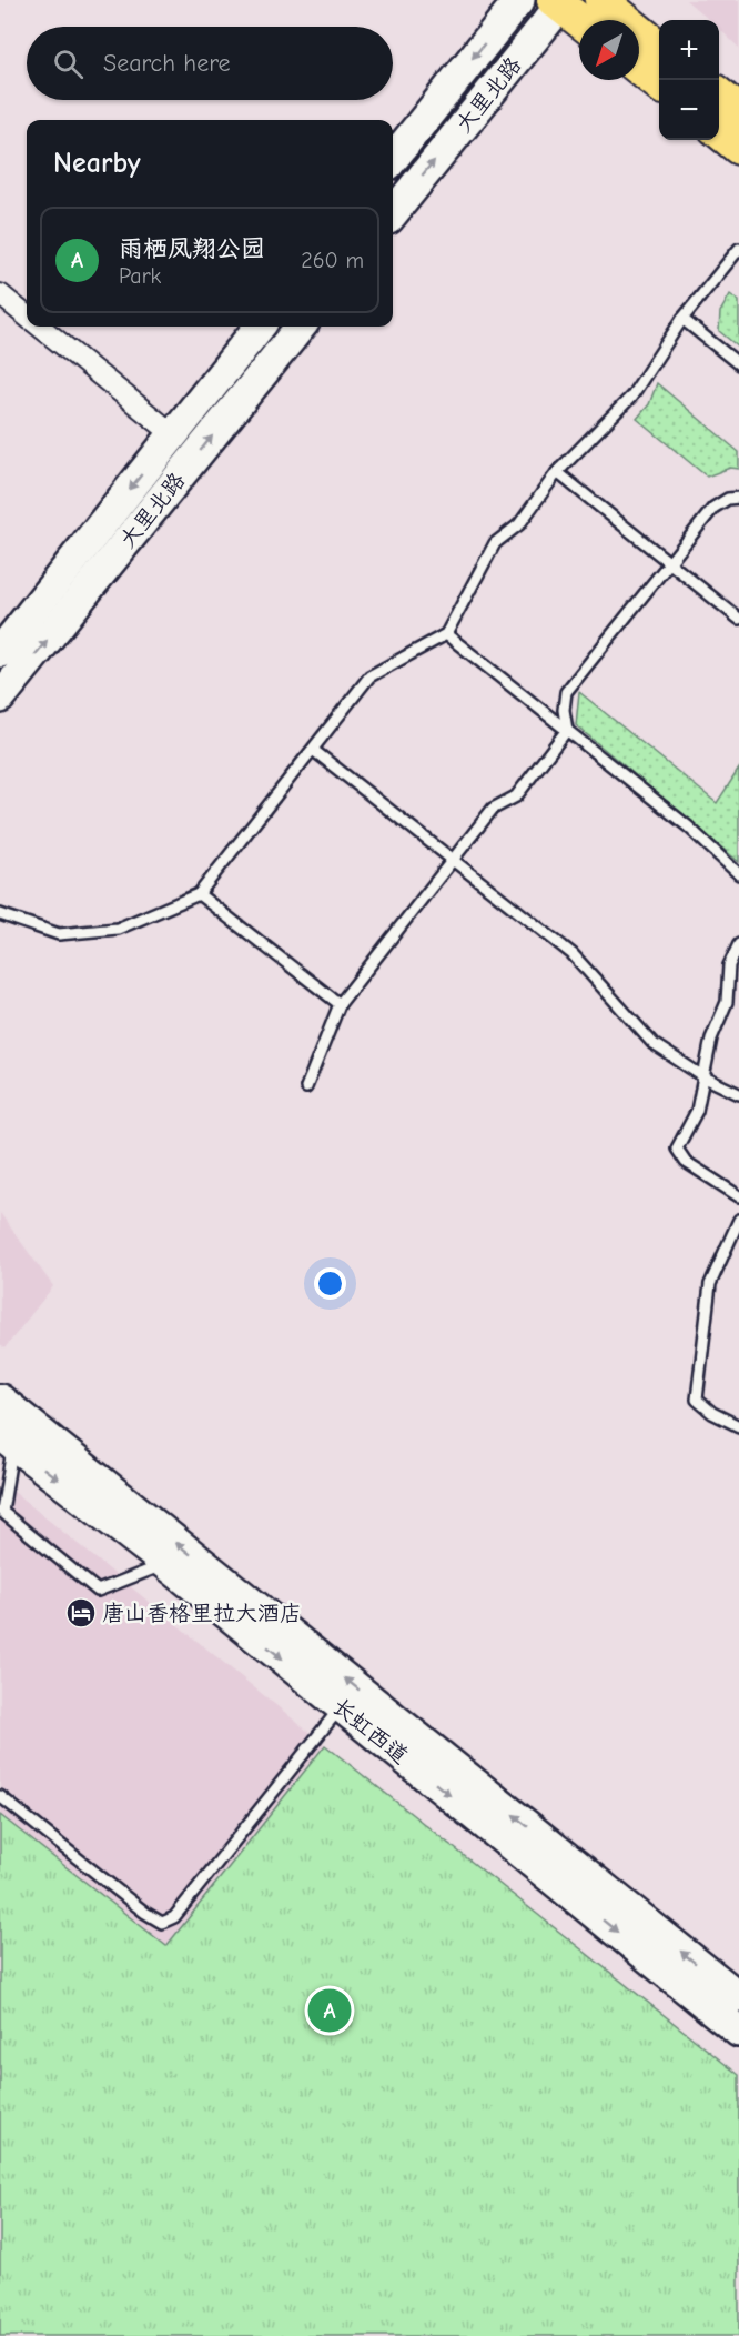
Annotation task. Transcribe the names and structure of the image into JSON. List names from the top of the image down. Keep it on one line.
{"streets":{"main road":["大里北路","长虹西道"]},"places":{"hotel":["唐山香格里拉大酒店"]},"north":"bottom left","page":{"map_buttons":["+","−"],"search":"Search here","heading":"Nearby","list":[{"mark":"A","name":"雨栖凤翔公园","note":"Park","value":"260 m"}],"pins":"A"}}
